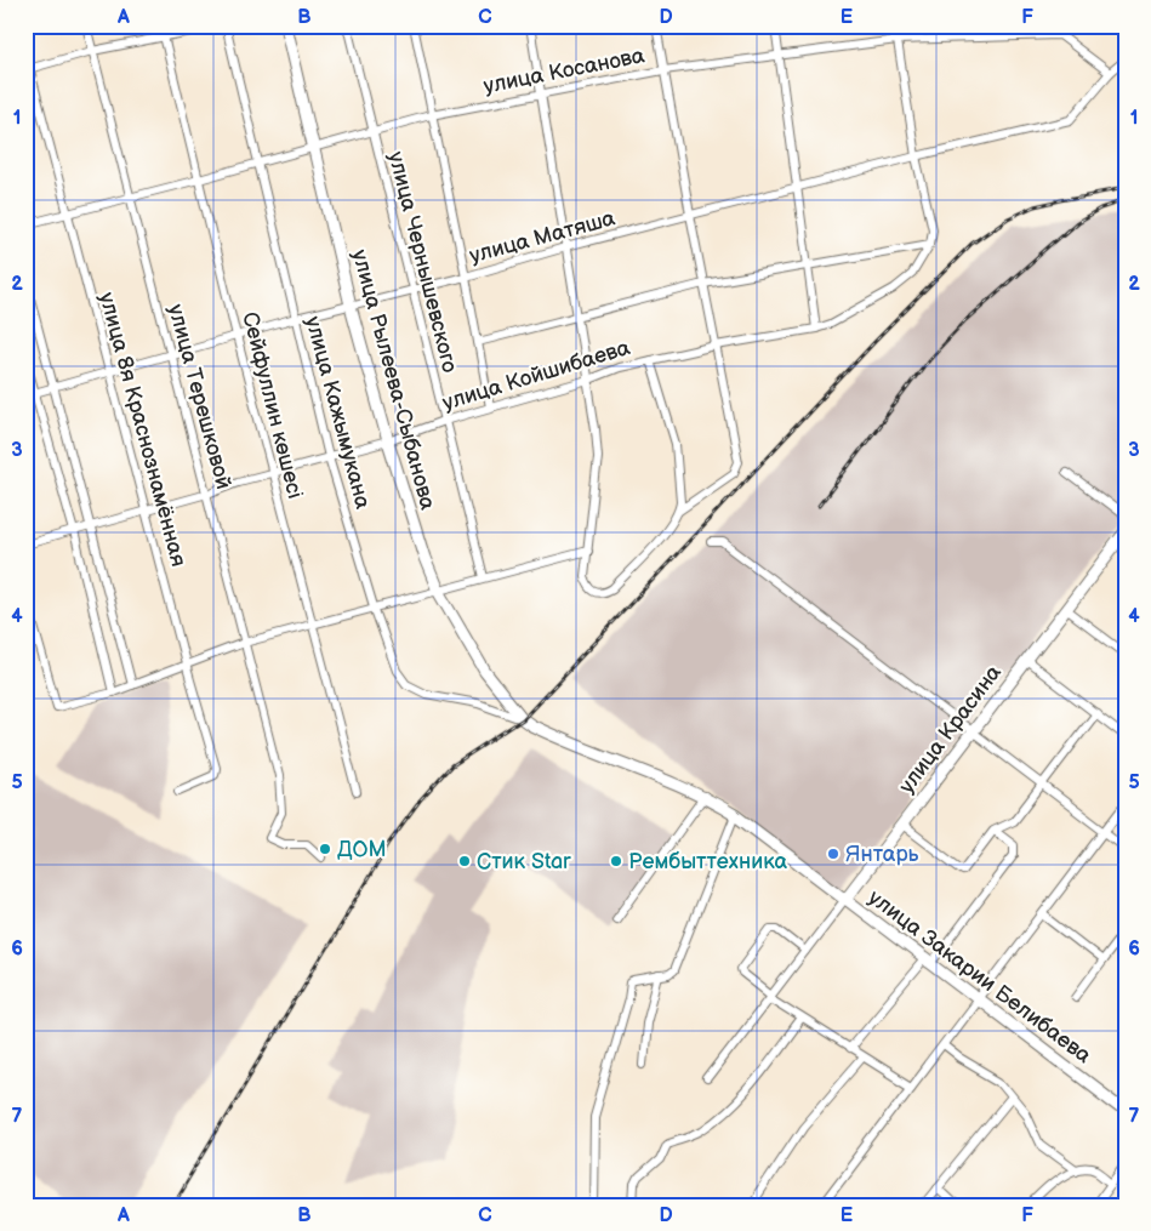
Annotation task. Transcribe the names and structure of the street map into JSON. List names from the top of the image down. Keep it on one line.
{"streets":{"street":["улица Косанова","улица Матяша","улица Чернышевского","улица Койшибаева","улица Рылеева-Сыбанова","улица Терешковой","Сейфуллин көшесі","улица Кажымукана","улица 8я Краснознамённая","улица Красина","улица Закарии Белибаева"]},"crossings":[["улица Косанова","улица Матяша"],["улица Косанова","улица Чернышевского"],["улица Косанова","улица Рылеева-Сыбанова"],["улица Косанова","улица Терешковой"],["улица Косанова","Сейфуллин көшесі"],["улица Косанова","улица Кажымукана"],["улица Косанова","улица 8я Краснознамённая"],["улица Матяша","улица Чернышевского"],["улица Матяша","улица Рылеева-Сыбанова"],["улица Матяша","улица Терешковой"],["улица Матяша","Сейфуллин көшесі"],["улица Матяша","улица Кажымукана"],["улица Матяша","улица 8я Краснознамённая"],["улица Чернышевского","улица Койшибаева"],["улица Койшибаева","улица Рылеева-Сыбанова"],["улица Койшибаева","улица Терешковой"],["улица Койшибаева","Сейфуллин көшесі"],["улица Койшибаева","улица Кажымукана"],["улица Койшибаева","улица 8я Краснознамённая"],["улица Рылеева-Сыбанова","улица Кажымукана"],["улица Рылеева-Сыбанова","улица Закарии Белибаева"],["улица Кажымукана","улица Закарии Белибаева"],["улица Красина","улица Закарии Белибаева"]],"places":["ДОМ","Янтарь","Стик Star","Рембыттехника"],"grid":{"columns":["A","B","C","D","E","F"],"rows":["1","2","3","4","5","6","7"]}}
